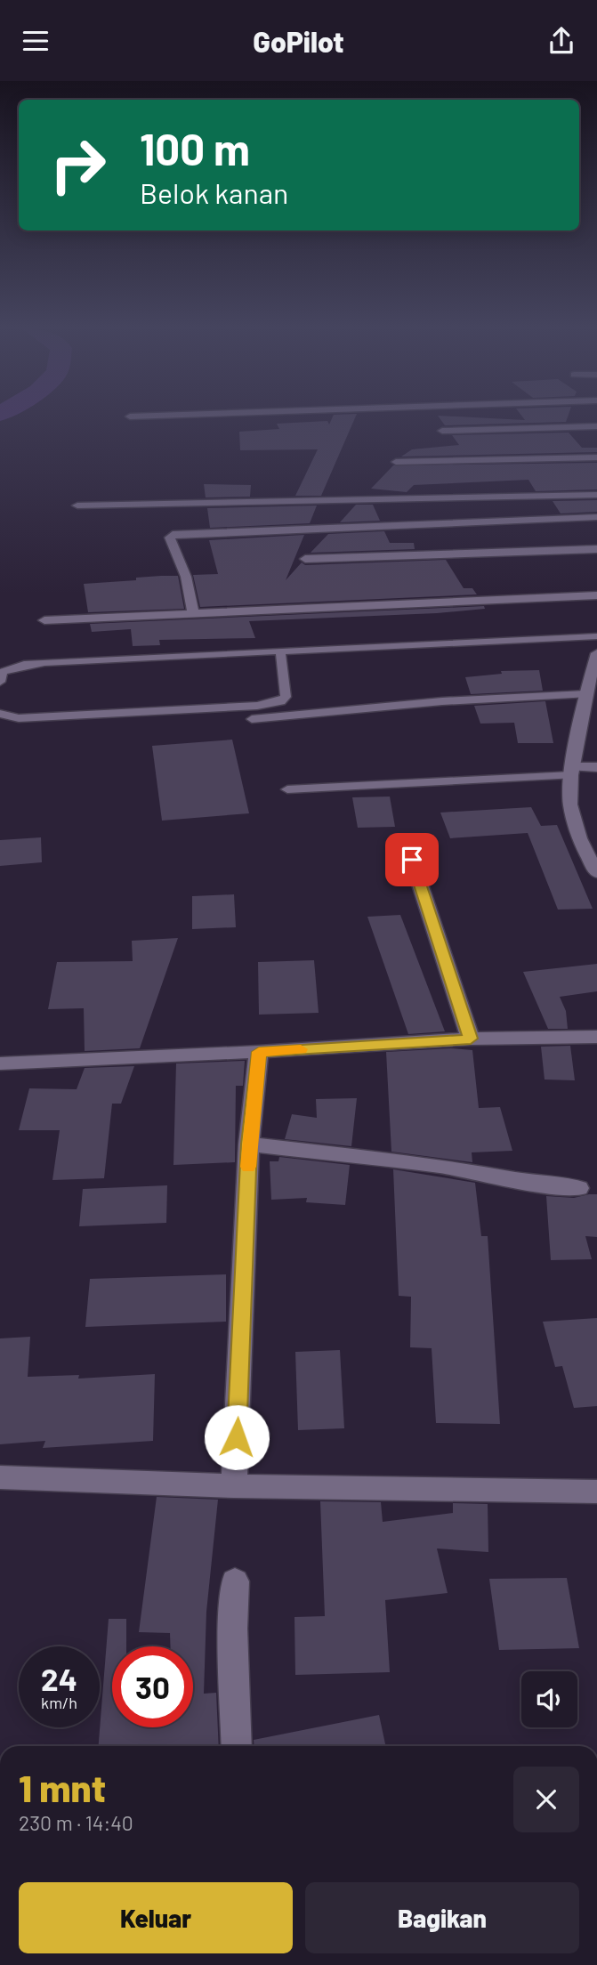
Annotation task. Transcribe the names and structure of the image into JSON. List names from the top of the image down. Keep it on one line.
{"page":{"header":"GoPilot","turn":["100 m","Belok kanan"],"speed":"24 km/h","limit":"30","heading":["1 mnt","230 m · 14:40"],"buttons":["Keluar","Bagikan"]}}
